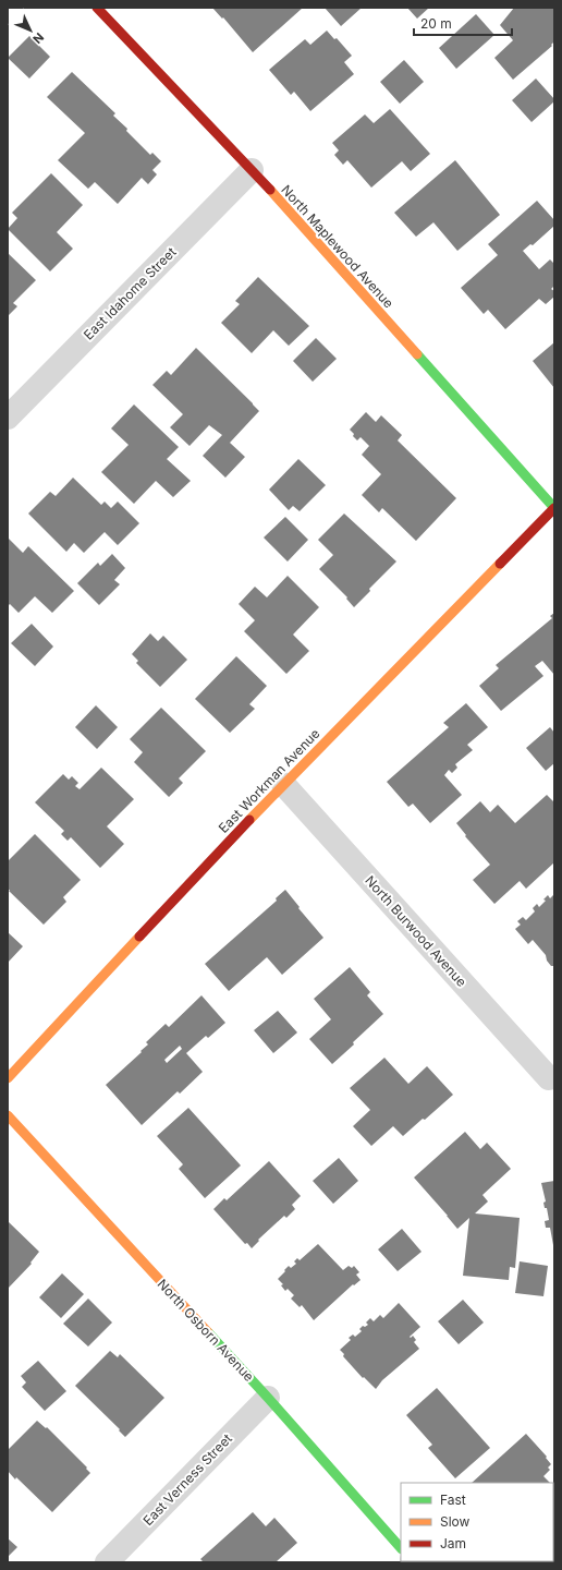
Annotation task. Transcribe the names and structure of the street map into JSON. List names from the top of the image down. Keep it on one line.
{"streets":{"street":["North Maplewood Avenue","East Idahome Street","East Workman Avenue","North Burwood Avenue","North Osborn Avenue","East Verness Street"]},"crossings":[["North Maplewood Avenue","East Idahome Street"],["North Maplewood Avenue","East Workman Avenue"],["East Workman Avenue","North Burwood Avenue"],["North Osborn Avenue","East Verness Street"]],"legend":["Fast","Slow","Jam"],"scale_bar":"20 m","north":"bottom right"}
